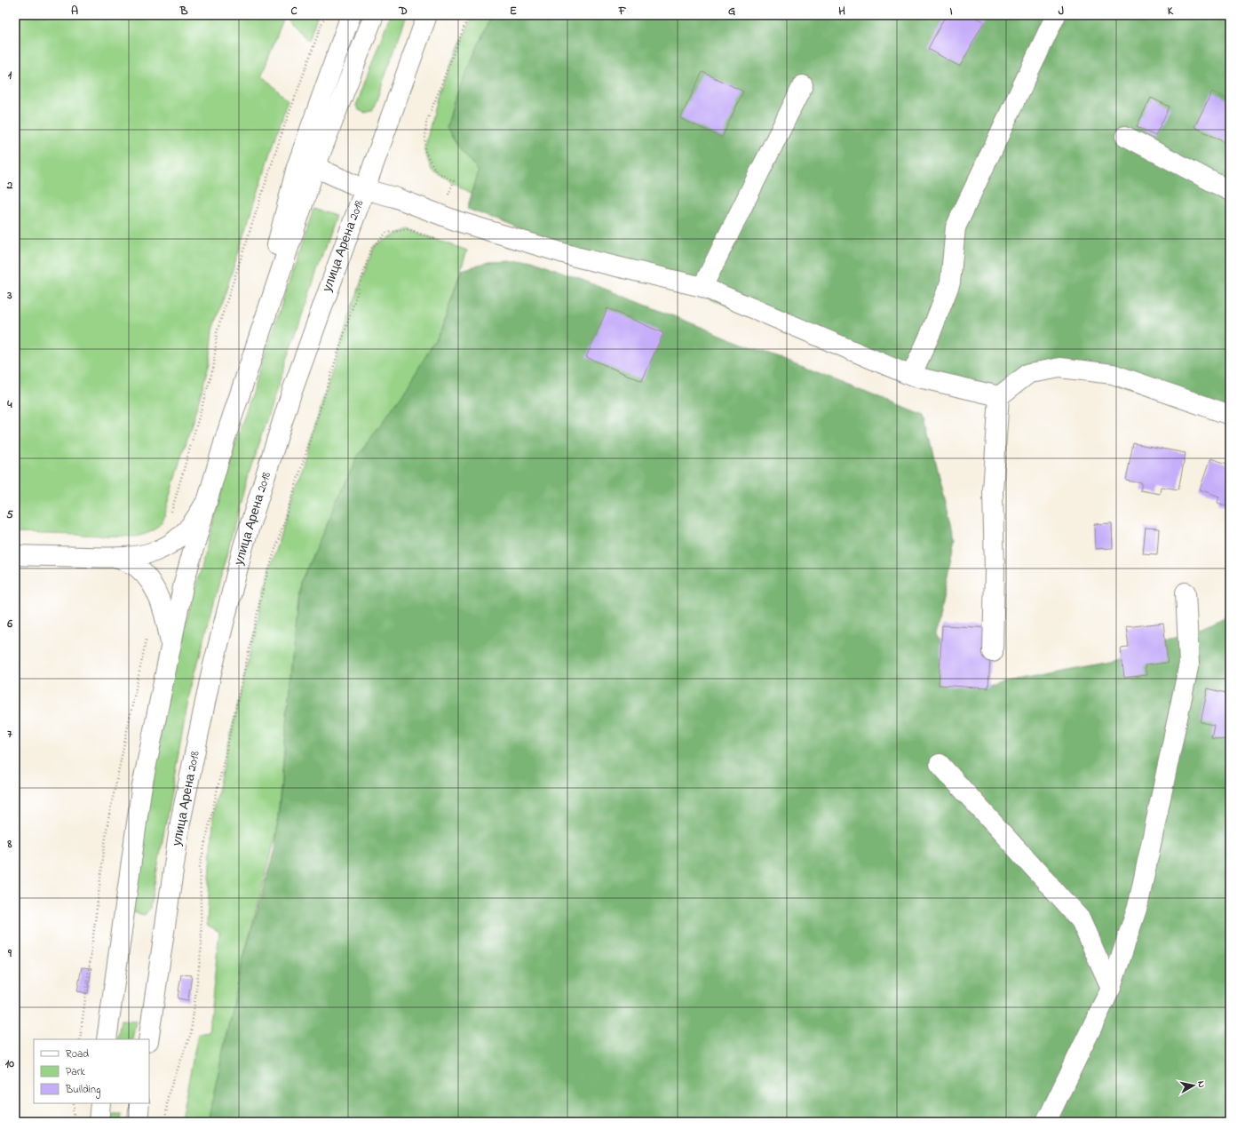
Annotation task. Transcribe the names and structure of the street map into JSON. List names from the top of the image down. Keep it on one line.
{"streets":{"main road":["улица Арена 2018"]},"legend":["Road","Park","Building"],"north":"right","grid":{"columns":["A","B","C","D","E","F","G","H","I","J","K"],"rows":["1","2","3","4","5","6","7","8","9","10"]}}
